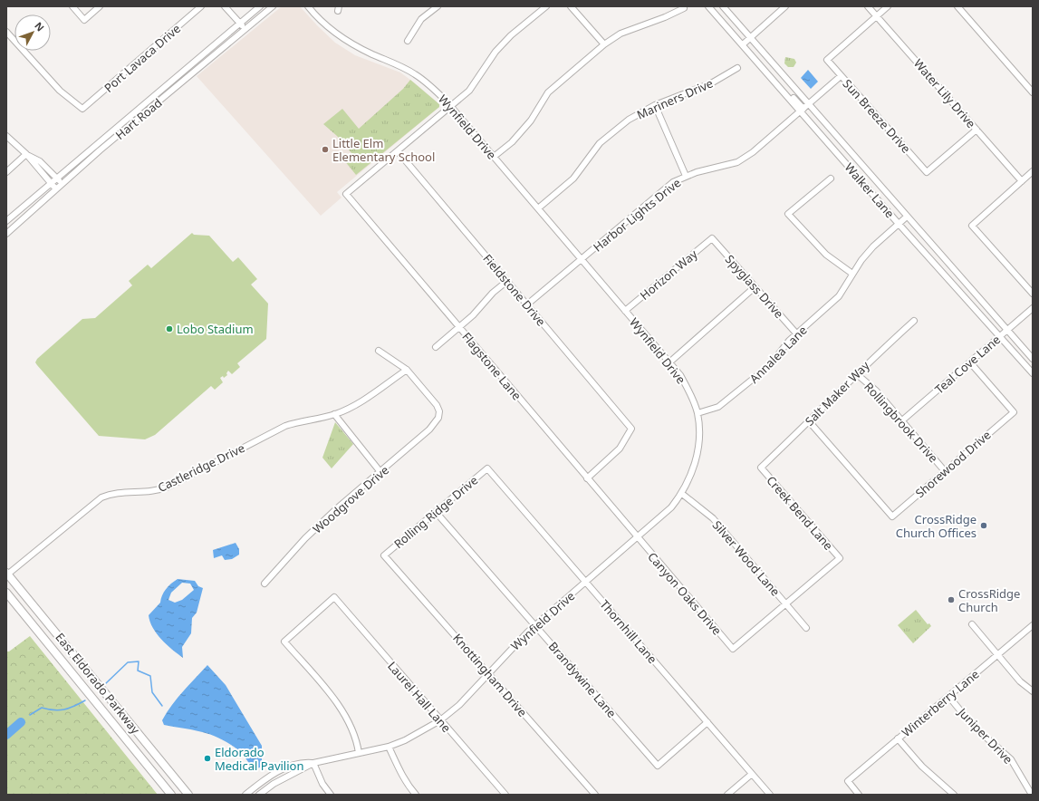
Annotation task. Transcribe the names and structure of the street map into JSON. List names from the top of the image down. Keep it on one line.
{"streets":{"main road":["East Eldorado Parkway"],"street":["Port Lavaca Drive","Water Lily Drive","Mariners Drive","Sun Breeze Drive","Hart Road","Wynfield Drive","Walker Lane","Harbor Lights Drive","Horizon Way","Spyglass Drive","Fieldstone Drive","Annalea Lane","Teal Cove Lane","Flagstone Lane","Salt Maker Way","Rollingbrook Drive","Shorewood Drive","Castleridge Drive","Woodgrove Drive","Rolling Ridge Drive","Creek Bend Lane","Silver Wood Lane","Canyon Oaks Drive","Thornhill Lane","Knottingham Drive","Brandywine Lane","Laurel Hall Lane","Winterberry Lane","Juniper Drive"]},"crossings":[["Water Lily Drive","Sun Breeze Drive"],["Mariners Drive","Wynfield Drive"],["Sun Breeze Drive","Harbor Lights Drive"],["Wynfield Drive","Harbor Lights Drive"],["Wynfield Drive","Horizon Way"],["Wynfield Drive","Annalea Lane"],["Wynfield Drive","Flagstone Lane"],["Wynfield Drive","Silver Wood Lane"],["Wynfield Drive","Canyon Oaks Drive"],["Wynfield Drive","Thornhill Lane"],["Wynfield Drive","Knottingham Drive"],["Wynfield Drive","Brandywine Lane"],["Wynfield Drive","Laurel Hall Lane"],["Walker Lane","Harbor Lights Drive"],["Walker Lane","Annalea Lane"],["Walker Lane","Teal Cove Lane"],["Harbor Lights Drive","Fieldstone Drive"],["Horizon Way","Spyglass Drive"],["Spyglass Drive","Annalea Lane"],["Fieldstone Drive","Flagstone Lane"],["Teal Cove Lane","Rollingbrook Drive"],["Teal Cove Lane","Shorewood Drive"],["Flagstone Lane","Canyon Oaks Drive"],["Salt Maker Way","Rollingbrook Drive"],["Salt Maker Way","Shorewood Drive"],["Salt Maker Way","Creek Bend Lane"],["Rollingbrook Drive","Shorewood Drive"],["Castleridge Drive","Woodgrove Drive"],["Castleridge Drive","East Eldorado Parkway"],["Rolling Ridge Drive","Thornhill Lane"],["Rolling Ridge Drive","Knottingham Drive"],["Rolling Ridge Drive","Brandywine Lane"],["Creek Bend Lane","Silver Wood Lane"],["Creek Bend Lane","Canyon Oaks Drive"],["Silver Wood Lane","Canyon Oaks Drive"],["Thornhill Lane","Brandywine Lane"],["Winterberry Lane","Juniper Drive"]],"places":["Little Elm Elementary School","Lobo Stadium","CrossRidge Church Offices","CrossRidge Church","Eldorado Medical Pavilion"],"north":"top right"}
